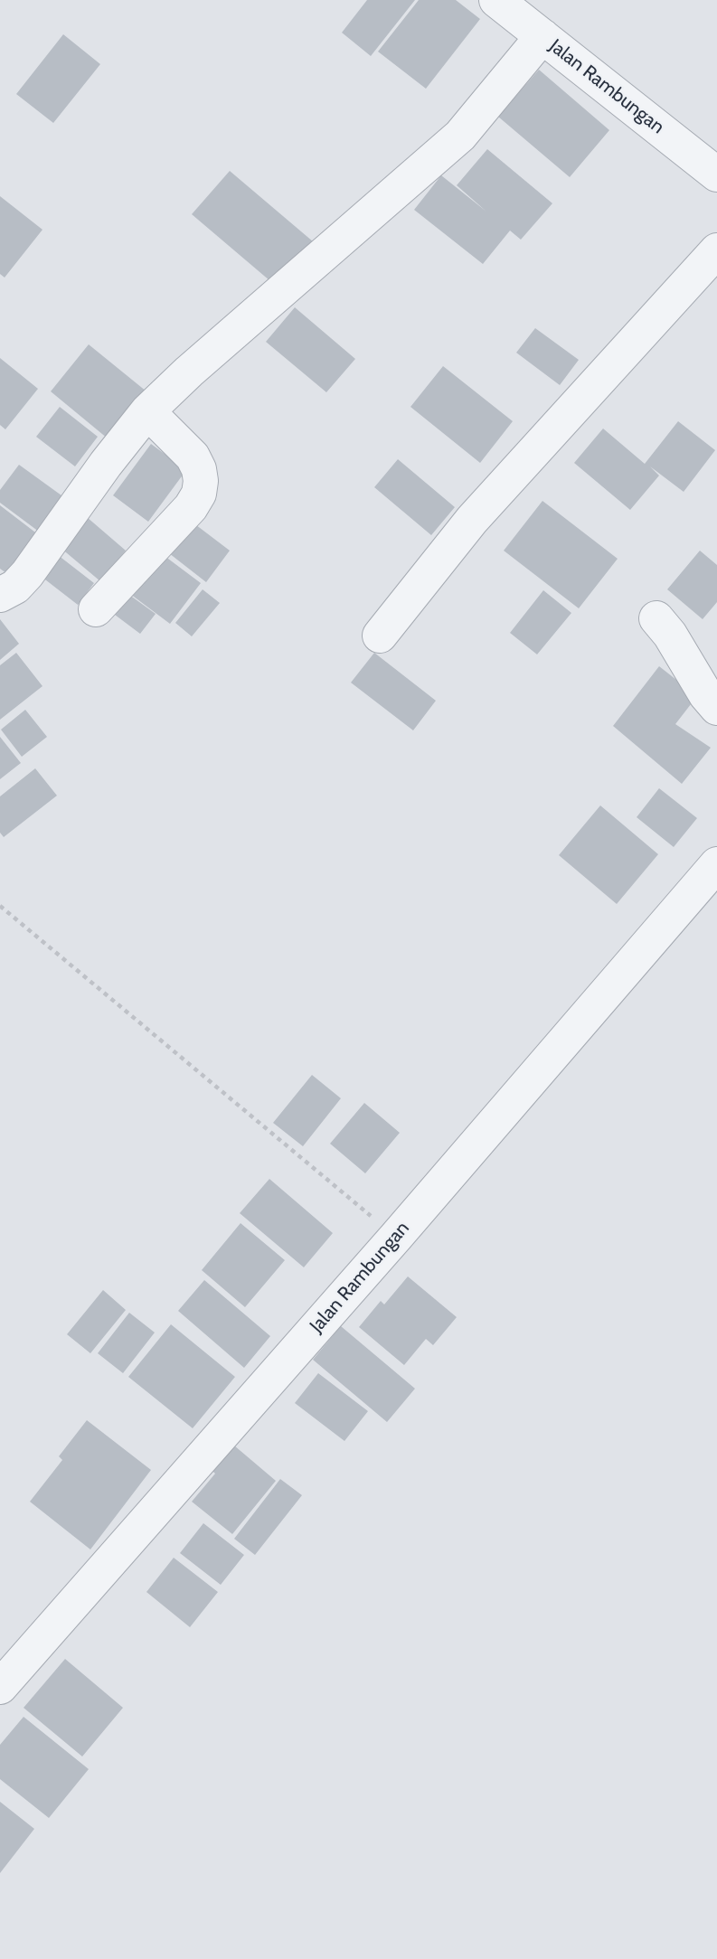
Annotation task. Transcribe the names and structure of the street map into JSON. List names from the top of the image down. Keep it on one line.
{"streets":{"street":["Jalan Rambungan"]}}
